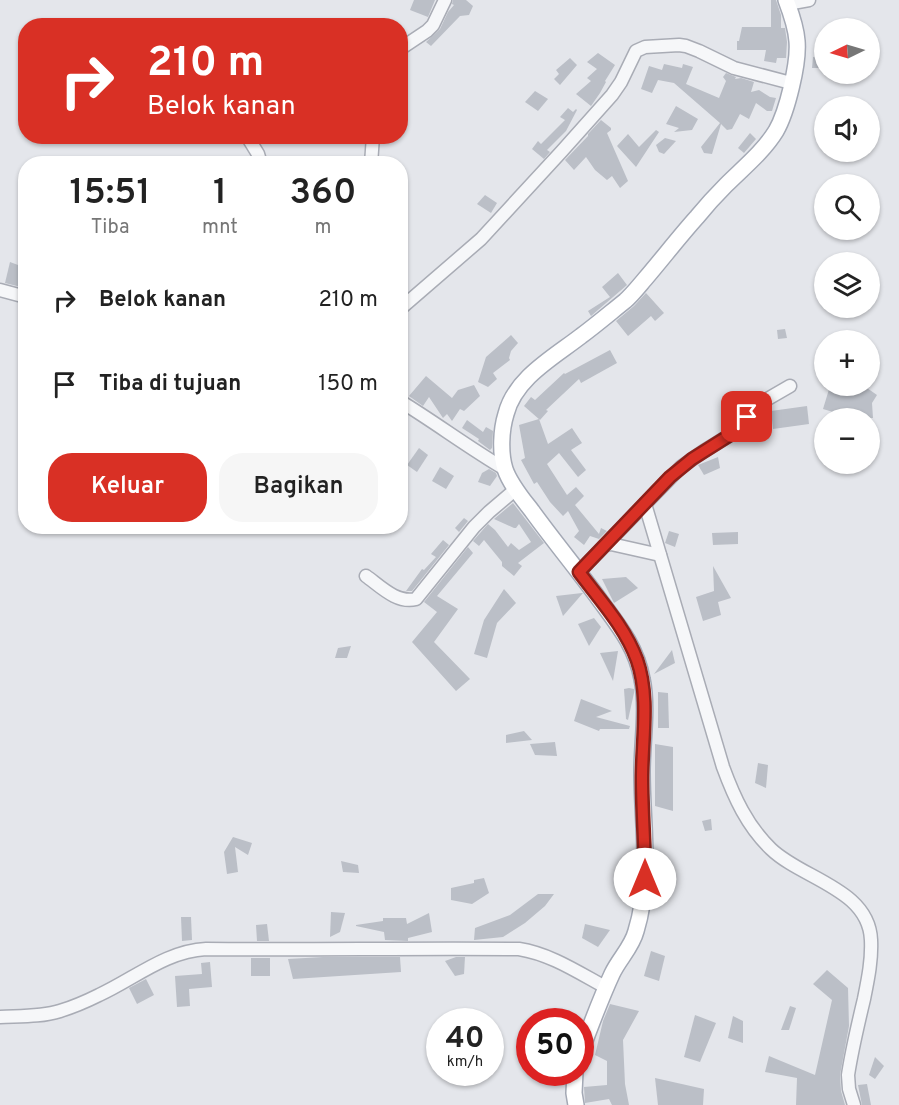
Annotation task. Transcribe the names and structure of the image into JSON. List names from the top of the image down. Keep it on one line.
{"north":"left","page":{"map_buttons":["+","−"],"turn":["210 m","Belok kanan"],"eta":["15:51","Tiba","1","mnt","360","m"],"list":[{"name":"Belok kanan","value":"210 m"},{"name":"Tiba di tujuan","value":"150 m"}],"buttons":["Keluar","Bagikan"],"speed":"40 km/h","limit":"50"}}
